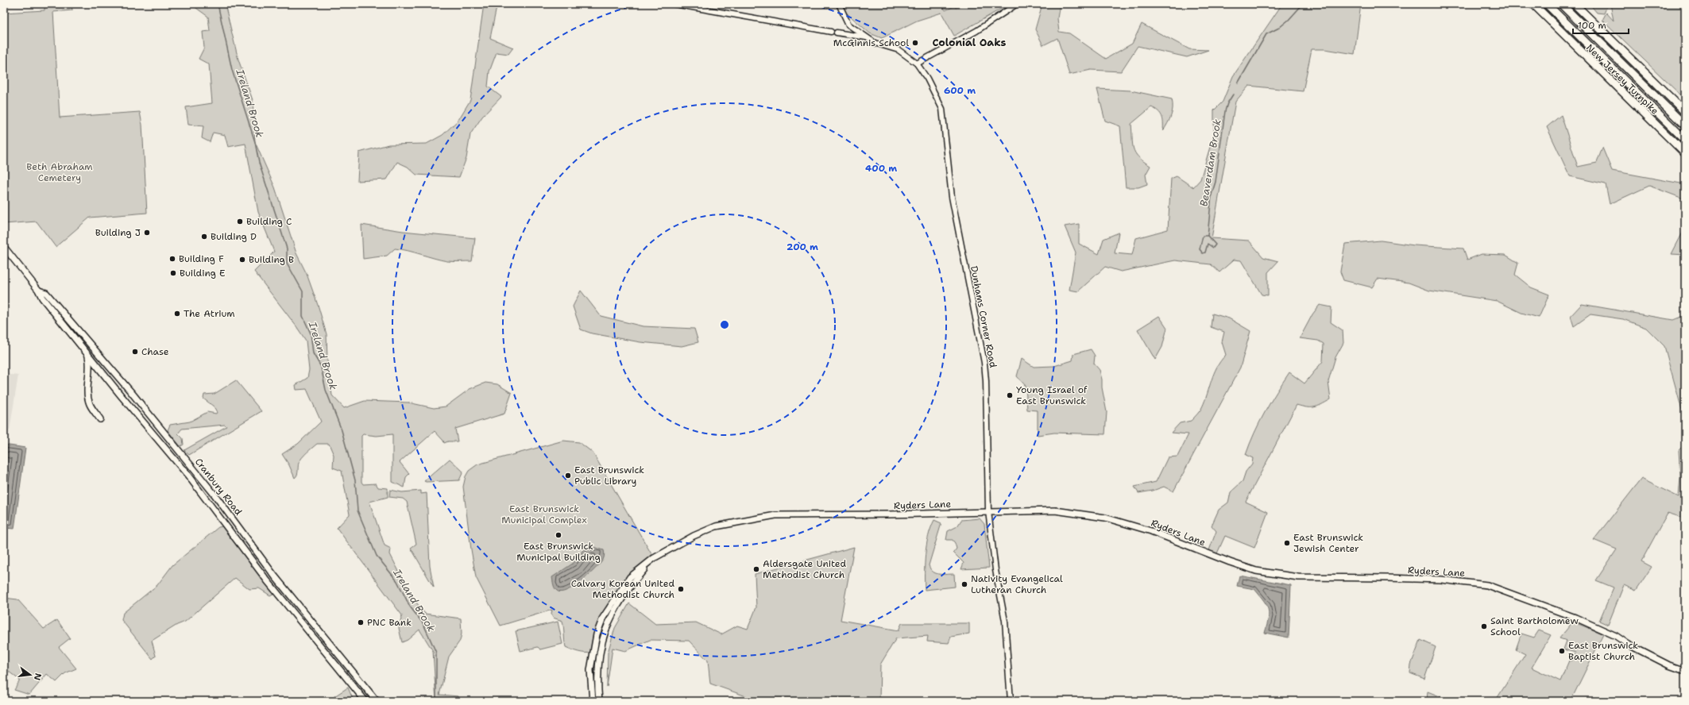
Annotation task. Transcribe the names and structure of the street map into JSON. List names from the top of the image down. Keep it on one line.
{"streets":{"highway":["New Jersey Turnpike"],"main road":["Cranbury Road","Ryders Lane"],"street":["Dunhams Corner Road"]},"crossings":[["Dunhams Corner Road","Ryders Lane"]],"districts":["Colonial Oaks"],"water":["Ireland Brook","Beaverdam Brook"],"parks":["Beth Abraham Cemetery","East Brunswick Municipal Complex"],"places":["McGinnis School","Building C","Building J","Building D","Building F","Building B","Building E","The Atrium","Chase","Young Israel of East Brunswick","East Brunswick Public Library","East Brunswick Municipal Building","East Brunswick Jewish Center","Aldersgate United Methodist Church","Nativity Evangelical Lutheran Church","Calvary Korean United Methodist Church","PNC Bank","Saint Bartholomew School","East Brunswick Baptist Church"],"scale_bar":"100 m","north":"right","rings":["600 m","400 m","200 m"]}
